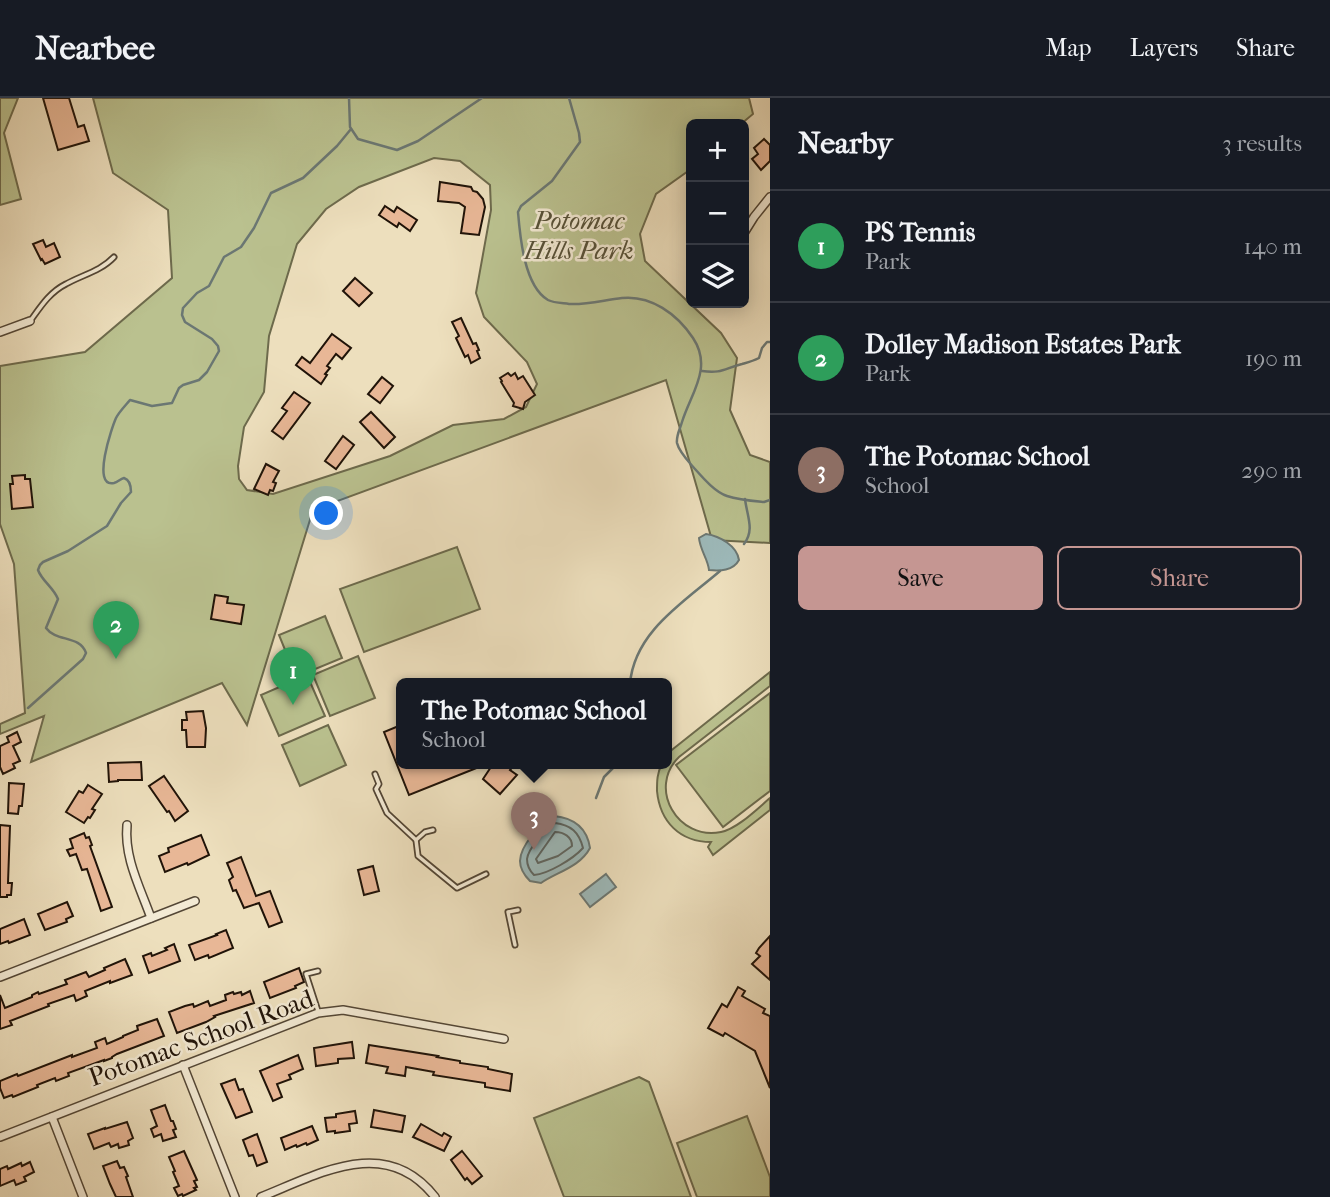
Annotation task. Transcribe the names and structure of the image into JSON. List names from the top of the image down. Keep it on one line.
{"streets":{"street":["Potomac School Road"]},"parks":["Potomac Hills Park"],"page":{"header":"Nearbee","nav":["Map","Layers","Share"],"heading":["Nearby","3 results"],"map_buttons":["+","−"],"list":[{"mark":"1","name":"PS Tennis","note":"Park","value":"140 m"},{"mark":"2","name":"Dolley Madison Estates Park","note":"Park","value":"190 m"},{"mark":"3","name":"The Potomac School","note":"School","value":"290 m"}],"buttons":["Save","Share"],"pins":["2","1","3"],"popup":["The Potomac School","School"]}}
